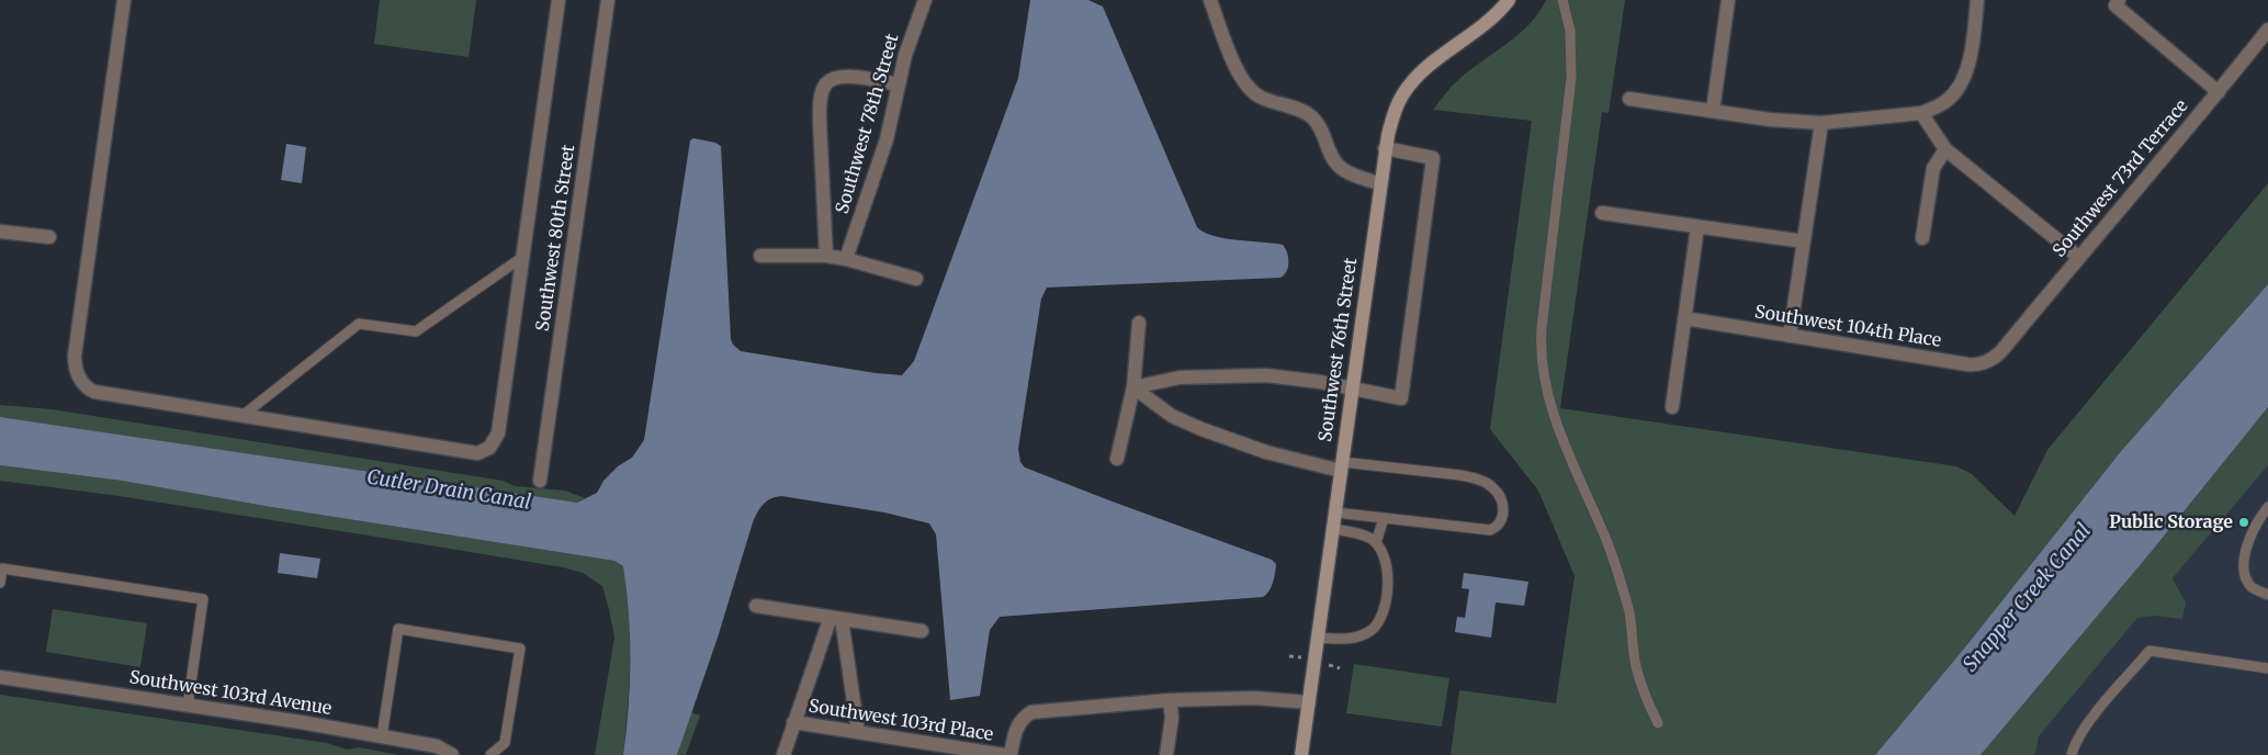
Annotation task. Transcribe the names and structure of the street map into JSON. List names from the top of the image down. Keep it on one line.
{"streets":{"street":["Southwest 78th Street","Southwest 73rd Terrace","Southwest 80th Street","Southwest 104th Place","Southwest 76th Street","Southwest 103rd Avenue","Southwest 103rd Place"]},"crossings":[["Southwest 73rd Terrace","Southwest 104th Place"]],"water":["Cutler Drain Canal","Snapper Creek Canal"],"places":["Public Storage"]}
